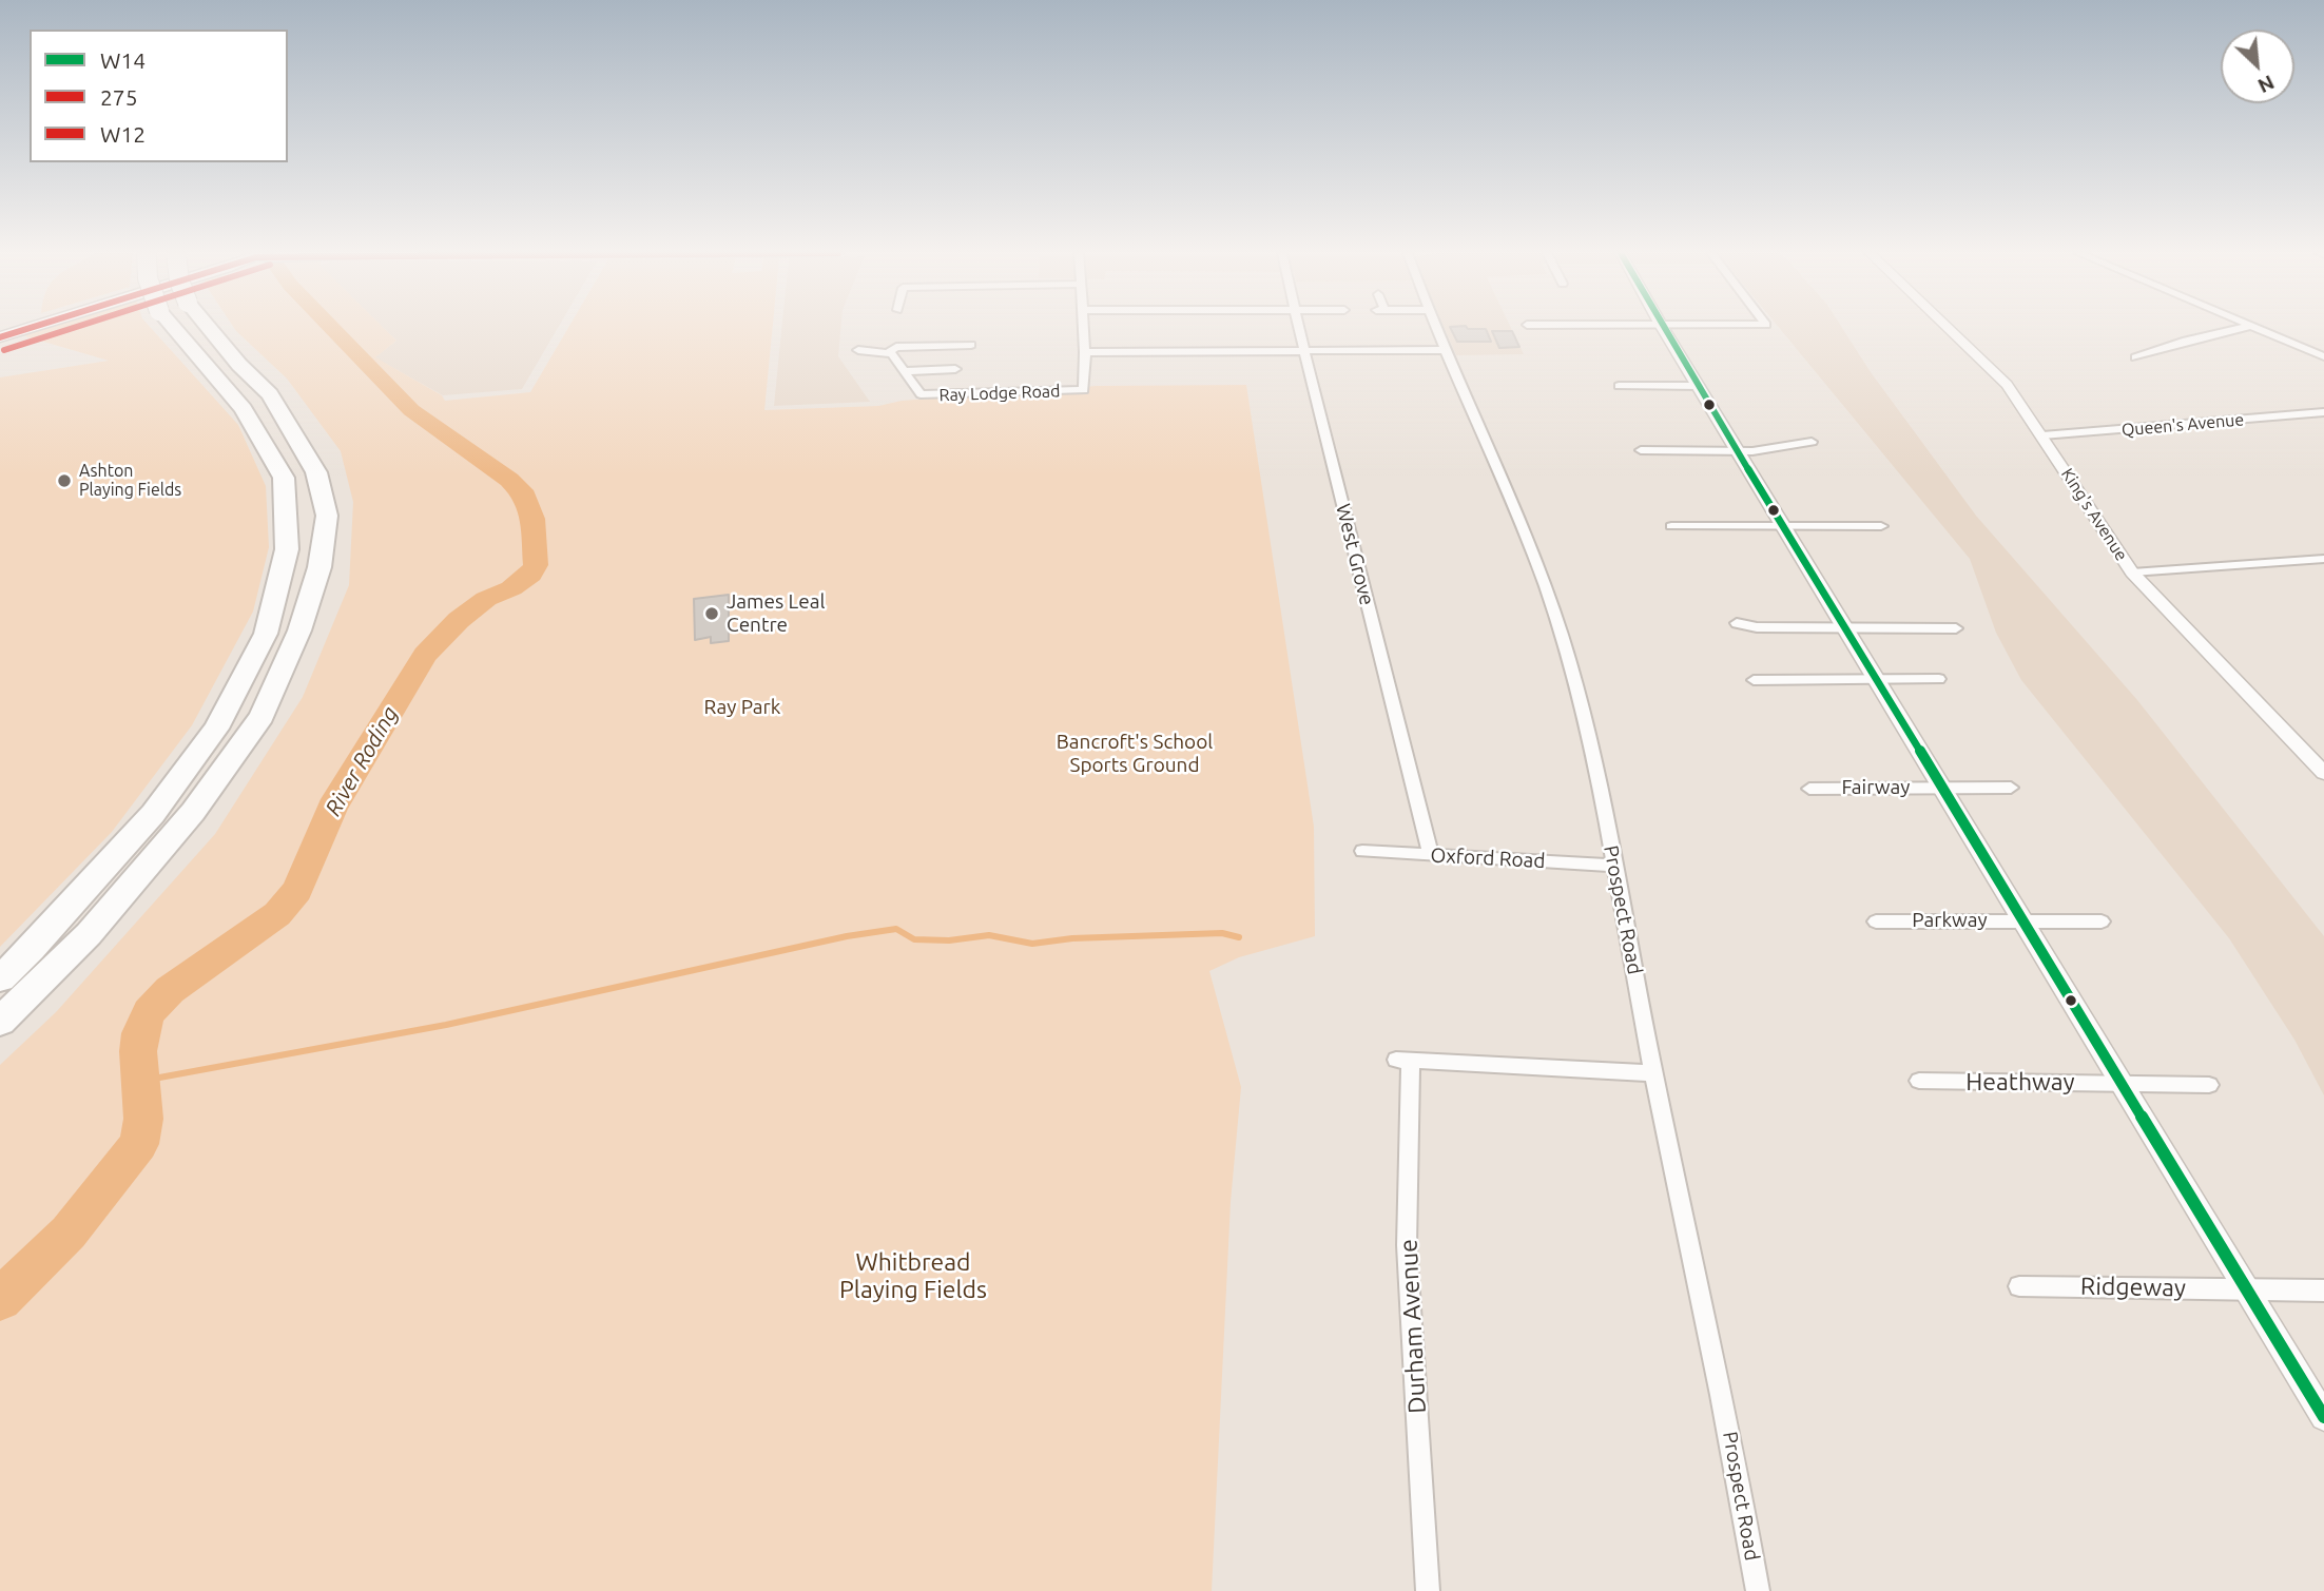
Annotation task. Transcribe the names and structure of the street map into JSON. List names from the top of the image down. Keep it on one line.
{"streets":{"street":["Ray Lodge Road","Queen's Avenue","King's Avenue","West Grove","Fairway","Oxford Road","Prospect Road","Parkway","Heathway","Ridgeway","Durham Avenue"]},"crossings":[["Queen's Avenue","King's Avenue"],["West Grove","Oxford Road"],["Oxford Road","Prospect Road"],["Prospect Road","Durham Avenue"]],"water":["River Roding"],"parks":["Ray Park","Bancroft's School Sports Ground","Whitbread Playing Fields"],"places":["Ashton Playing Fields","James Leal Centre"],"lines":["transit line W14","transit line 275","transit line W12"],"legend":["W14","275","W12"],"north":"bottom right"}
